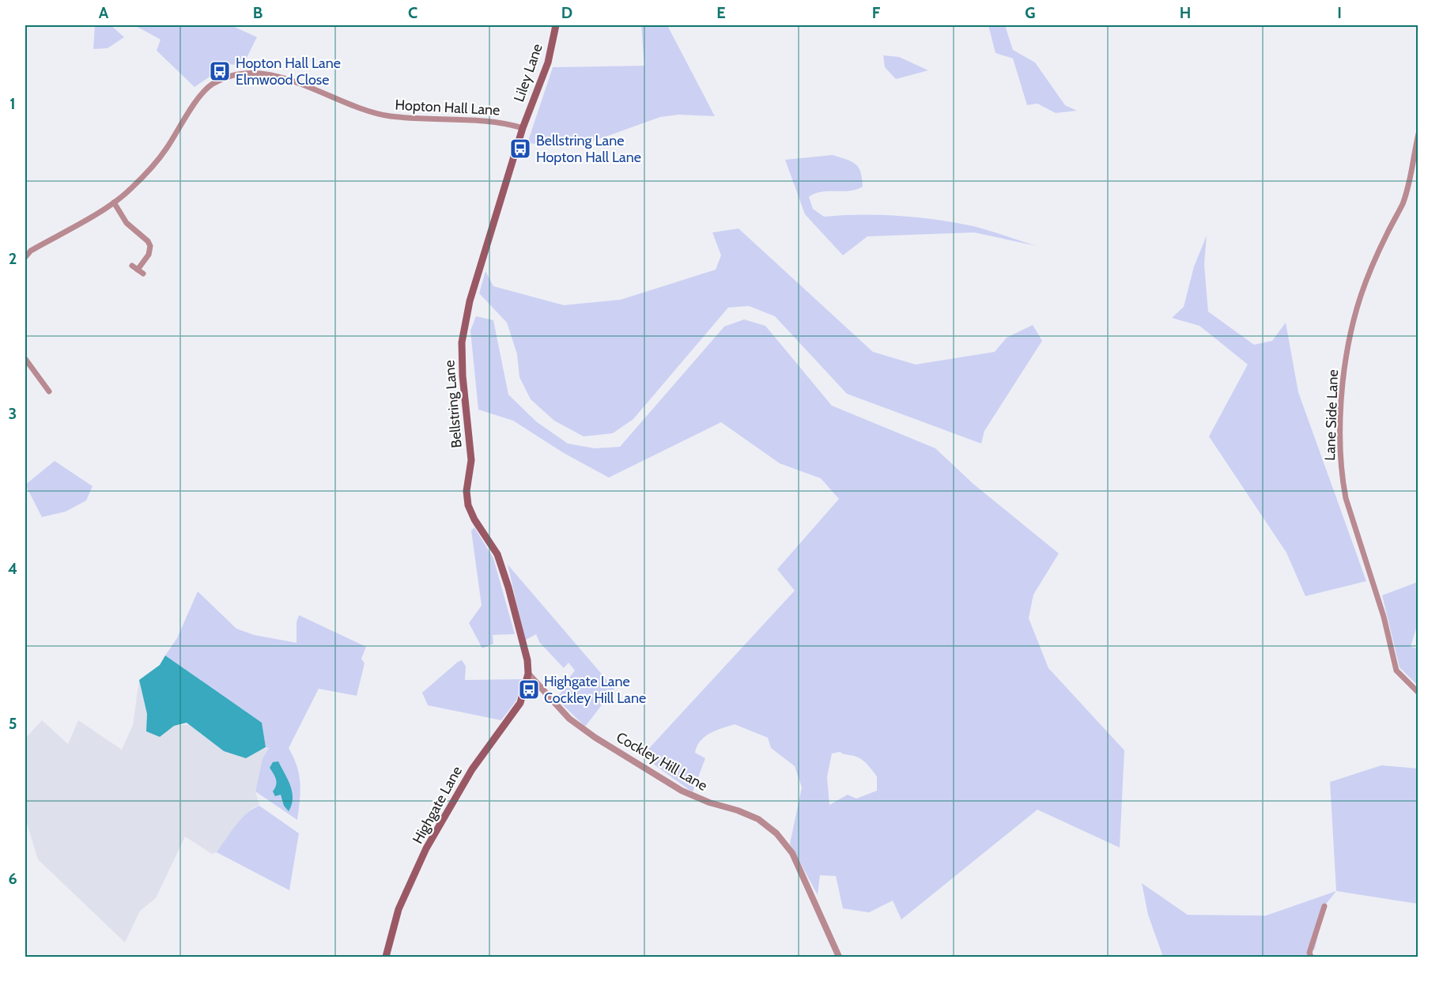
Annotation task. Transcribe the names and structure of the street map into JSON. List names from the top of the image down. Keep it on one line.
{"streets":{"main road":["Liley Lane","Bellstring Lane","Highgate Lane"],"street":["Hopton Hall Lane","Lane Side Lane","Cockley Hill Lane"]},"crossings":[["Liley Lane","Hopton Hall Lane"],["Liley Lane","Bellstring Lane"],["Hopton Hall Lane","Bellstring Lane"],["Bellstring Lane","Cockley Hill Lane"],["Bellstring Lane","Highgate Lane"],["Cockley Hill Lane","Highgate Lane"]],"places":{"bus stop":["Hopton Hall Lane Elmwood Close","Bellstring Lane Hopton Hall Lane","Highgate Lane Cockley Hill Lane"]},"grid":{"columns":["A","B","C","D","E","F","G","H","I"],"rows":["1","2","3","4","5","6"]}}
